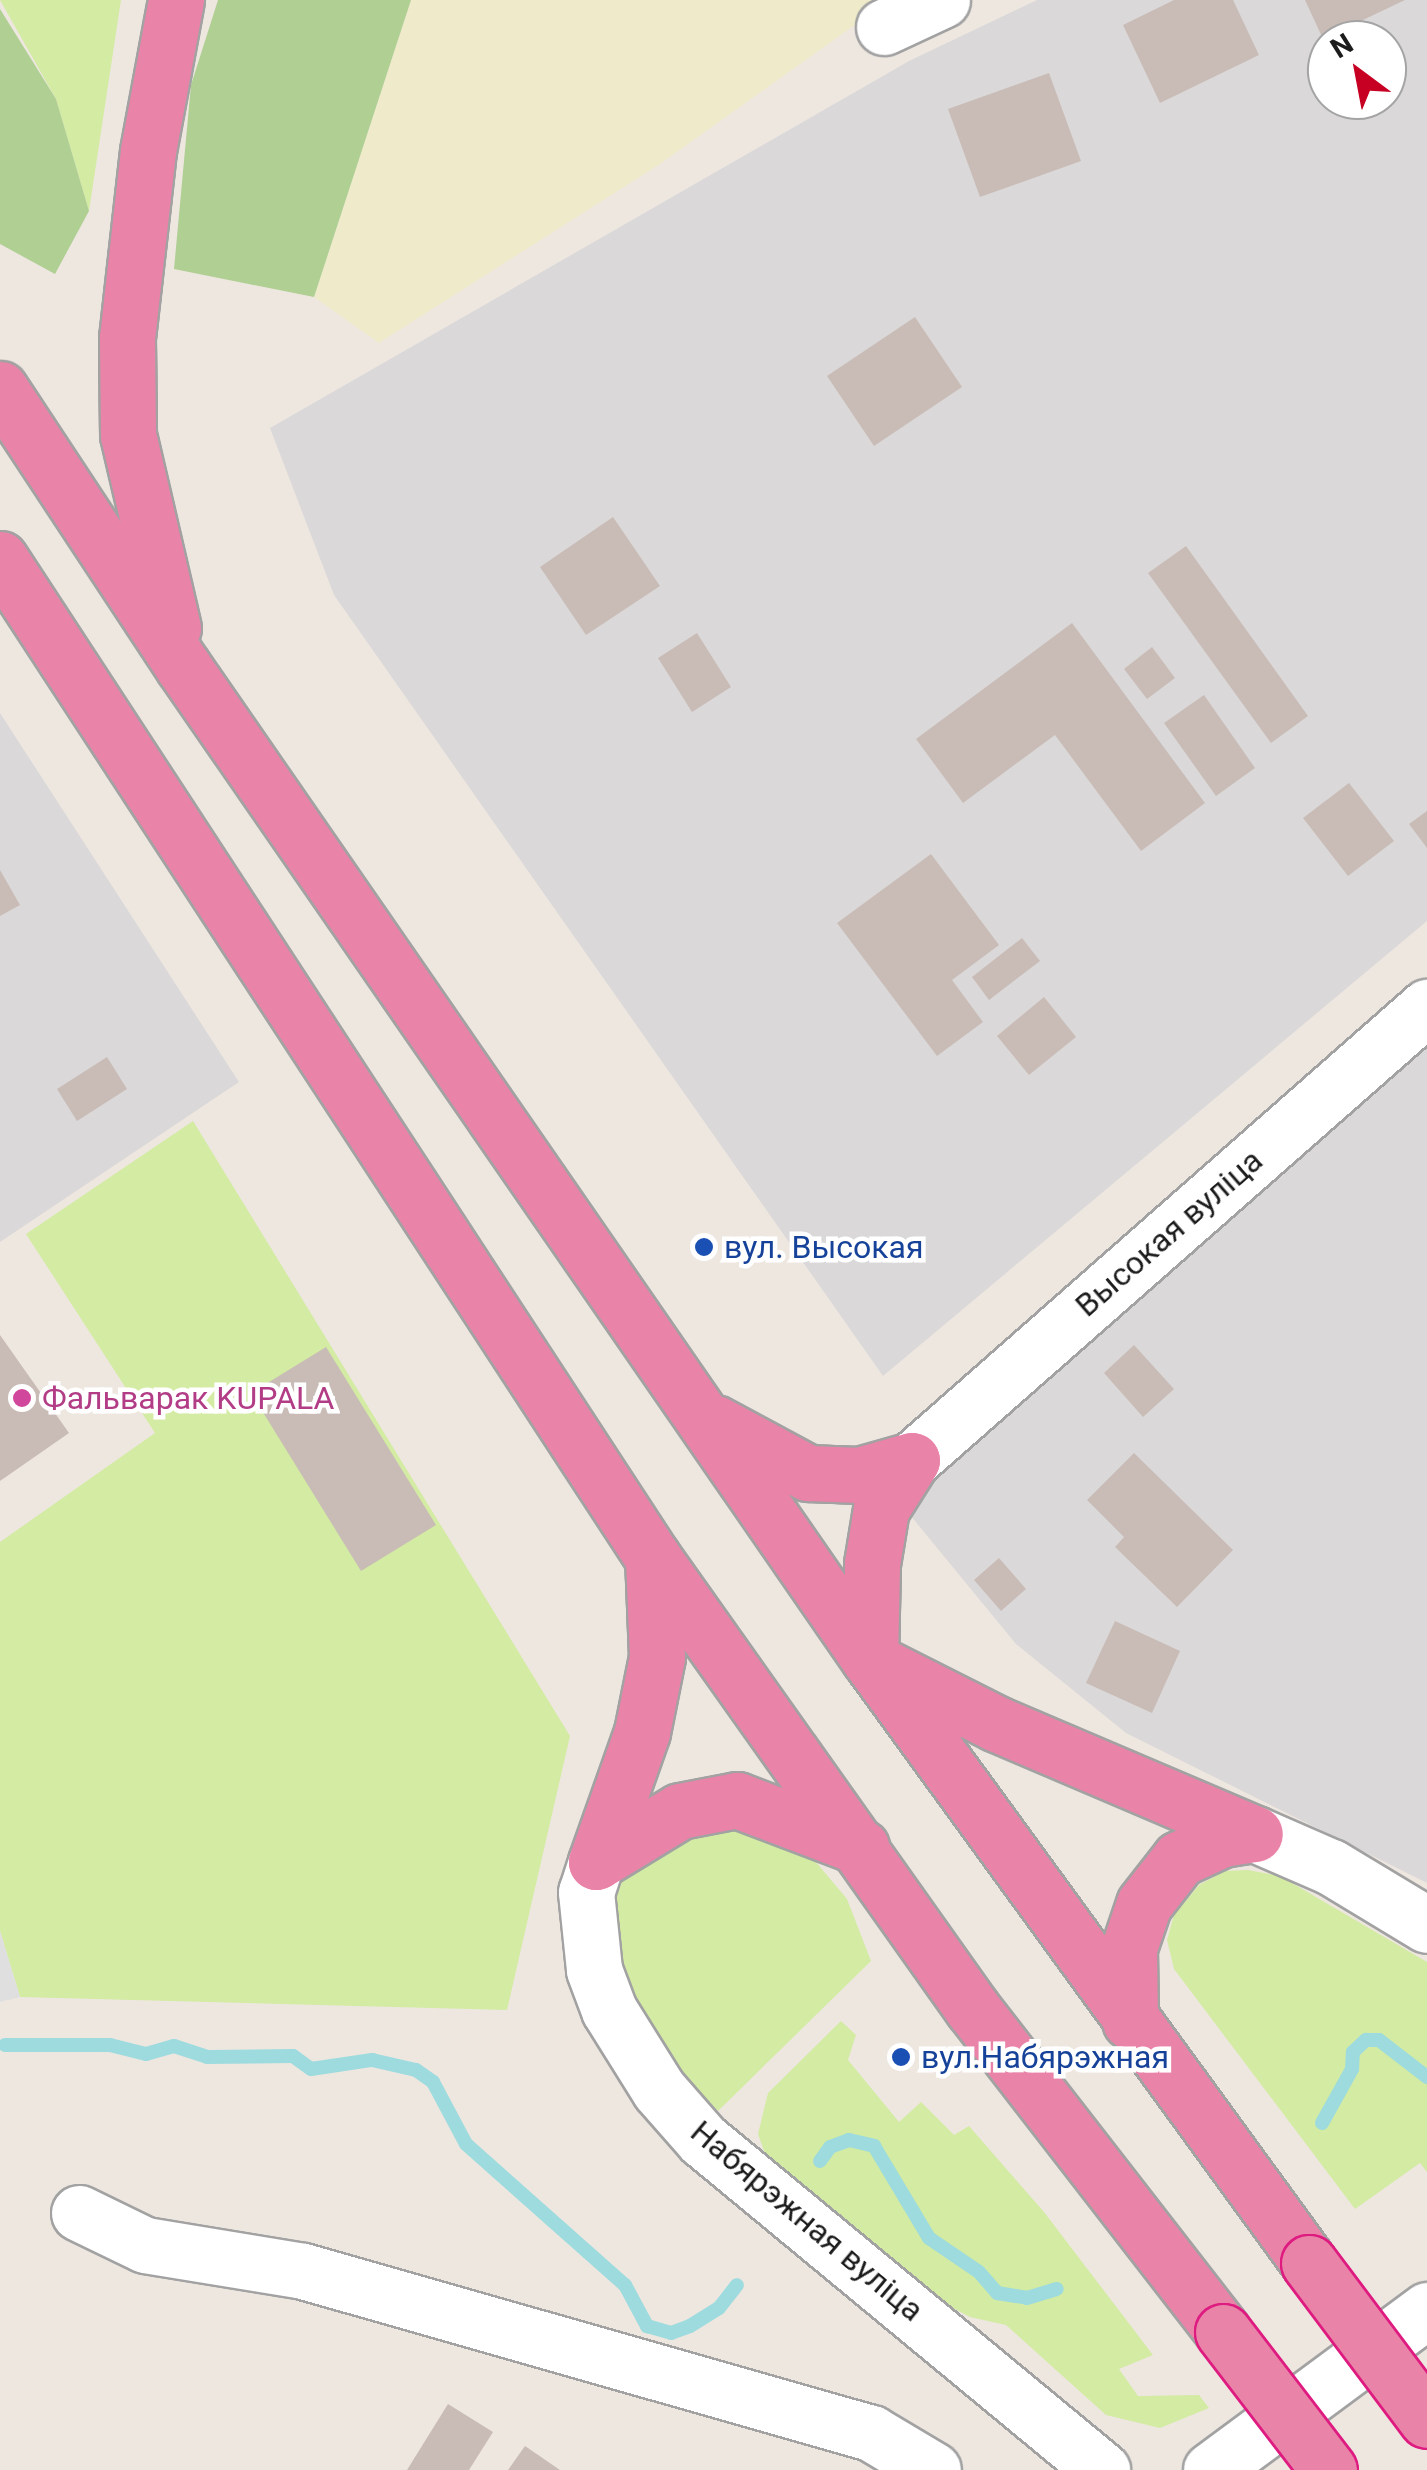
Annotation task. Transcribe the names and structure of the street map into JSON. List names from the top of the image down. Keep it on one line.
{"streets":{"street":["Высокая вуліца","Набярэжная вуліца"]},"places":["вул. Высокая","Фальварак KUPALA","вул.Набярэжная"],"north":"top left"}
